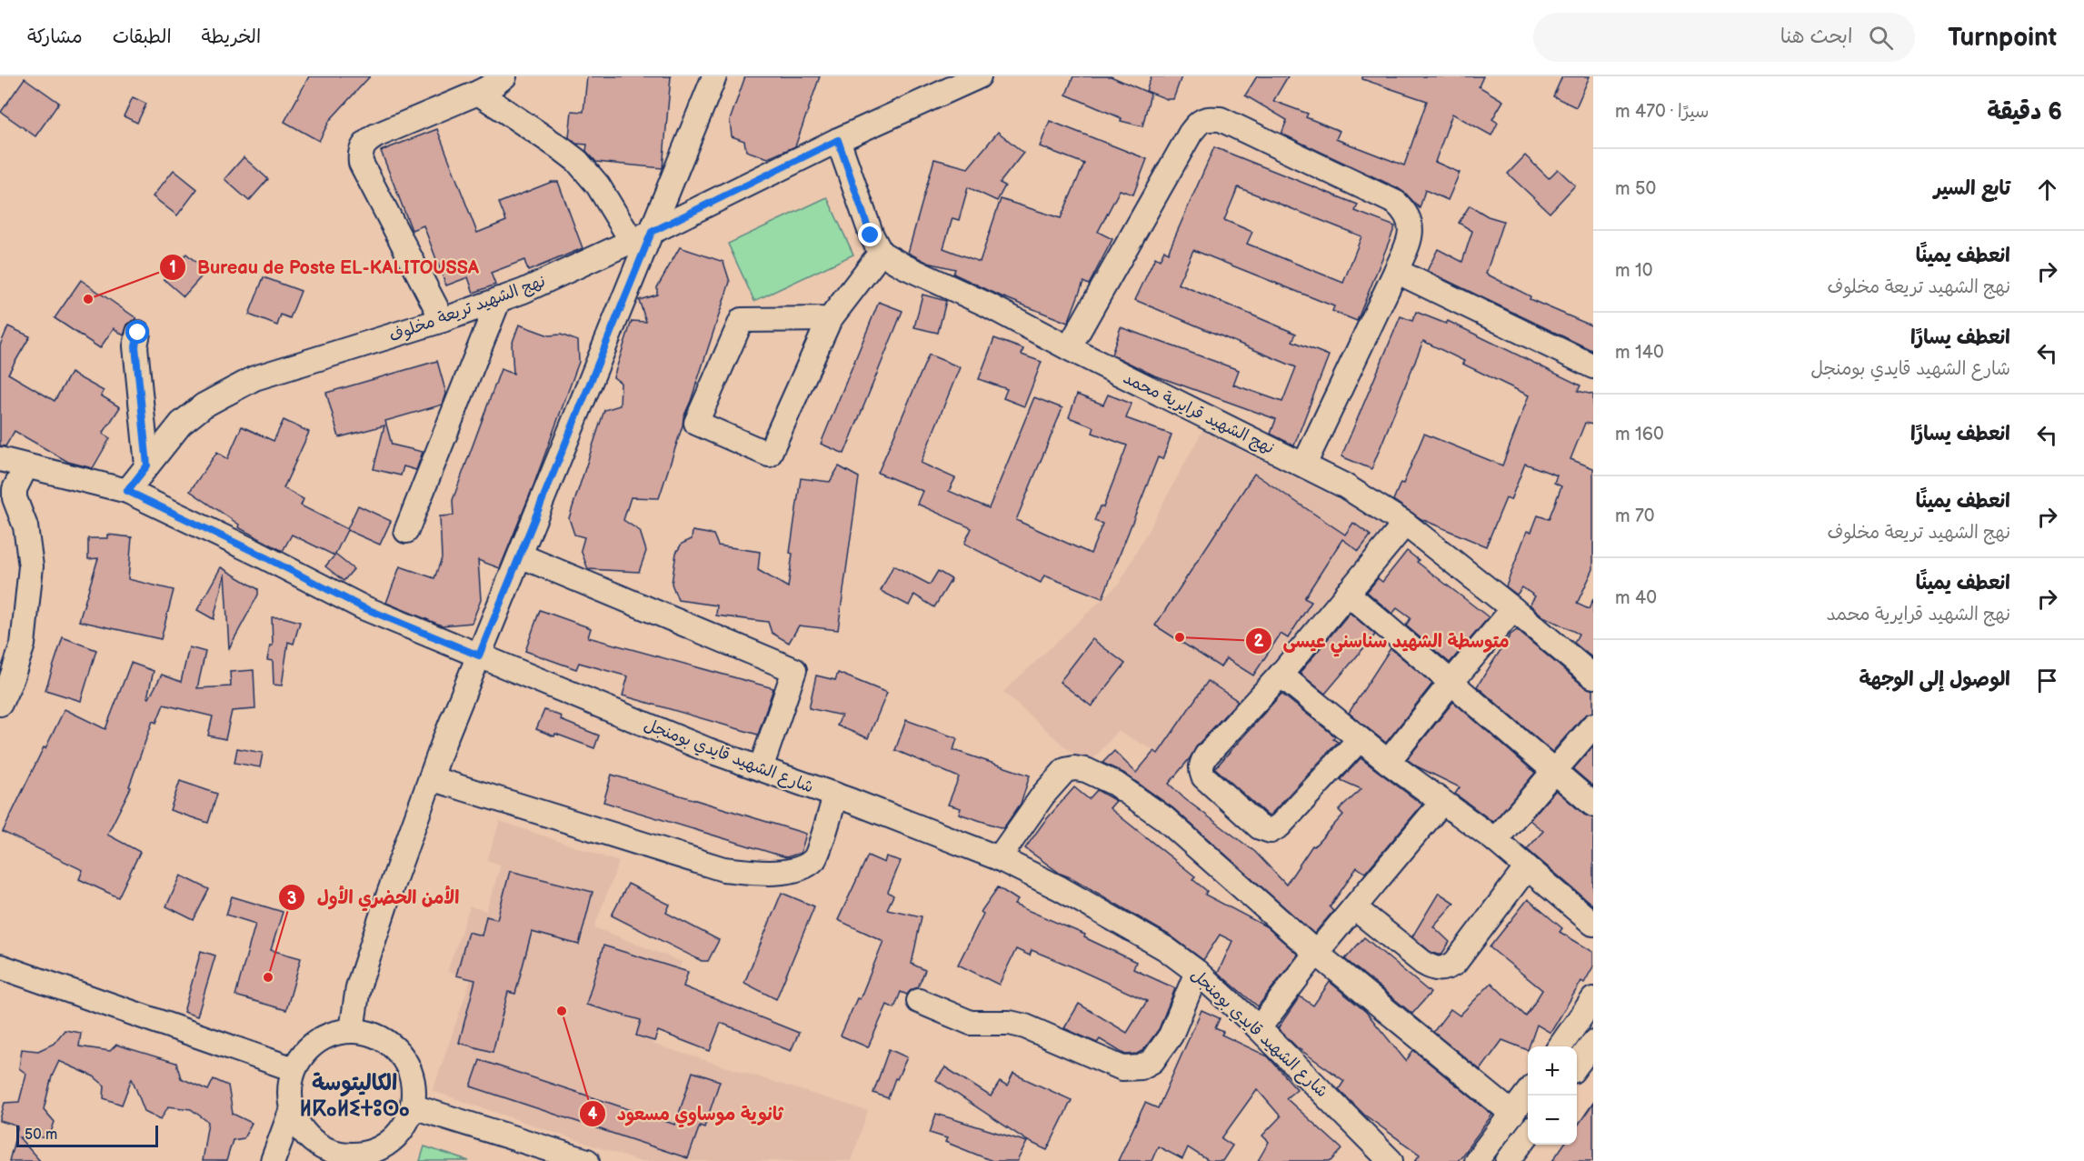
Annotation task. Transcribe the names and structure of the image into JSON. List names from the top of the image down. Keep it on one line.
{"streets":{"street":["نهج الشهيد تريعة مخلوف","نهج الشهيد قرايرية محمد","شارع الشهيد قايدي بومنجل"]},"crossings":[["نهج الشهيد تريعة مخلوف","شارع الشهيد قايدي بومنجل"]],"districts":["الكاليتوسة ⵍⴽⴰⵍⵉⵜⵓⵙⴰ"],"places":["Bureau de Poste EL-KALITOUSSA","متوسطة الشهيد سناسني عيسى","الأمن الحضري الأول","ثانوية موساوي مسعود"],"scale_bar":"50 m","page":{"header":"Turnpoint","search":"ابحث هنا","nav":["الخريطة","الطبقات","مشاركة"],"heading":["6 دقيقة","سيرًا · 470 m"],"list":[["تابع السير","50 m"],["انعطف يمينًا","نهج الشهيد تريعة مخلوف","10 m"],["انعطف يسارًا","شارع الشهيد قايدي بومنجل","140 m"],["انعطف يسارًا","160 m"],["انعطف يمينًا","نهج الشهيد تريعة مخلوف","70 m"],["انعطف يمينًا","نهج الشهيد قرايرية محمد","40 m"],"الوصول إلى الوجهة"],"map_buttons":["+","−"],"scale":"50 m"}}
